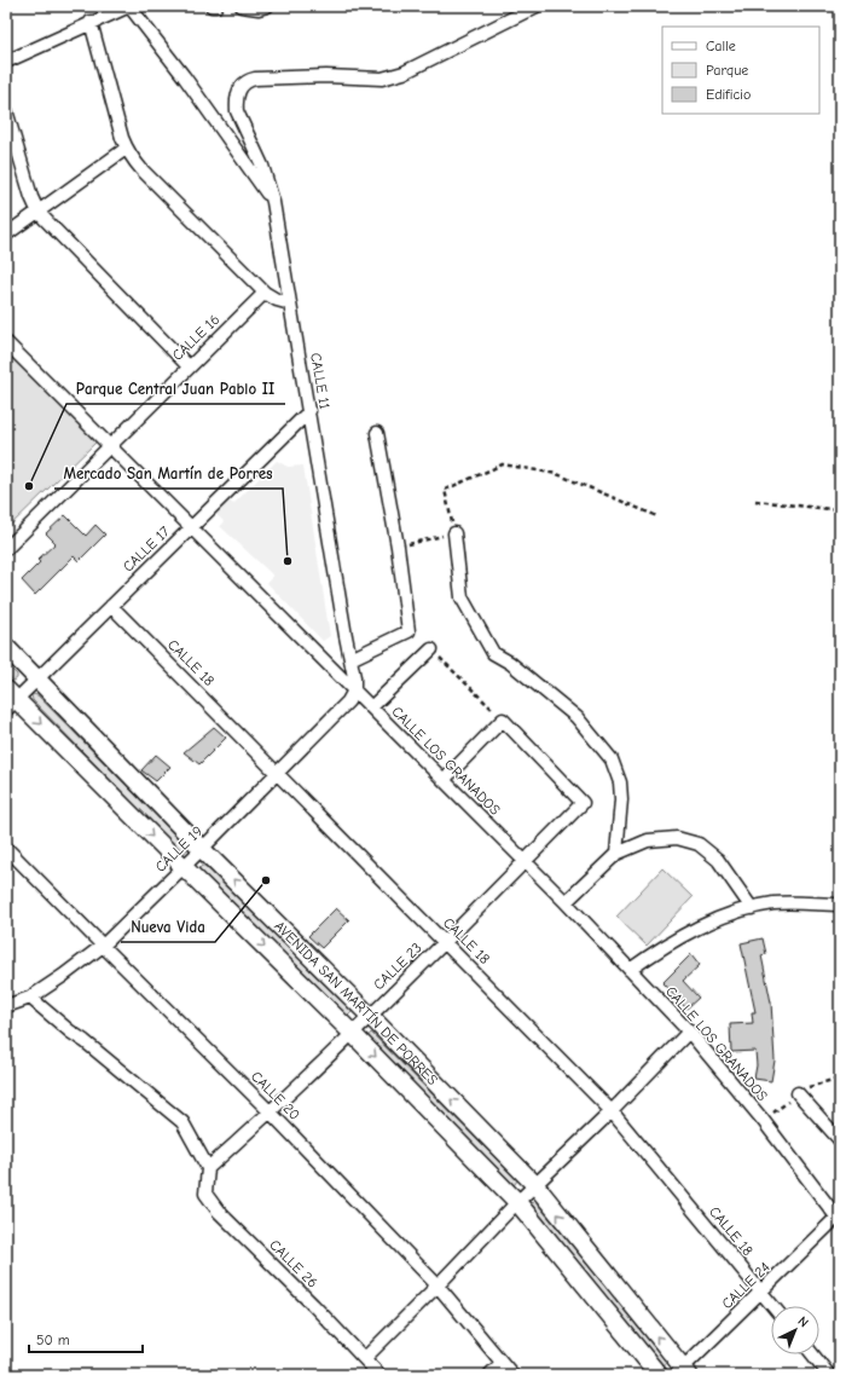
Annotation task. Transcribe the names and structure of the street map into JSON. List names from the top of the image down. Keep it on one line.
{"streets":{"main road":["AVENIDA SAN MARTÍN DE PORRES"],"street":["CALLE 16","CALLE 11","CALLE 17","CALLE 18","CALLE LOS GRANADOS","CALLE 19","CALLE 23","CALLE 20","CALLE 26","CALLE 24"]},"crossings":[["CALLE 16","CALLE LOS GRANADOS"],["CALLE 11","CALLE 17"],["CALLE 11","CALLE LOS GRANADOS"],["CALLE 11","CALLE 19"],["CALLE 17","CALLE 18"],["CALLE 17","CALLE LOS GRANADOS"],["CALLE 17","AVENIDA SAN MARTÍN DE PORRES"],["CALLE 18","CALLE 19"],["CALLE 18","CALLE 23"],["CALLE 18","CALLE 24"],["CALLE LOS GRANADOS","CALLE 19"],["CALLE LOS GRANADOS","CALLE 23"],["CALLE LOS GRANADOS","CALLE 24"],["CALLE 19","AVENIDA SAN MARTÍN DE PORRES"],["CALLE 19","CALLE 20"],["CALLE 23","AVENIDA SAN MARTÍN DE PORRES"],["CALLE 23","CALLE 20"],["CALLE 23","CALLE 26"],["AVENIDA SAN MARTÍN DE PORRES","CALLE 24"]],"places":["Parque Central Juan Pablo II","Mercado San Martín de Porres","Nueva Vida"],"legend":["Calle","Parque","Edificio"],"scale_bar":"50 m","north":"top right"}
